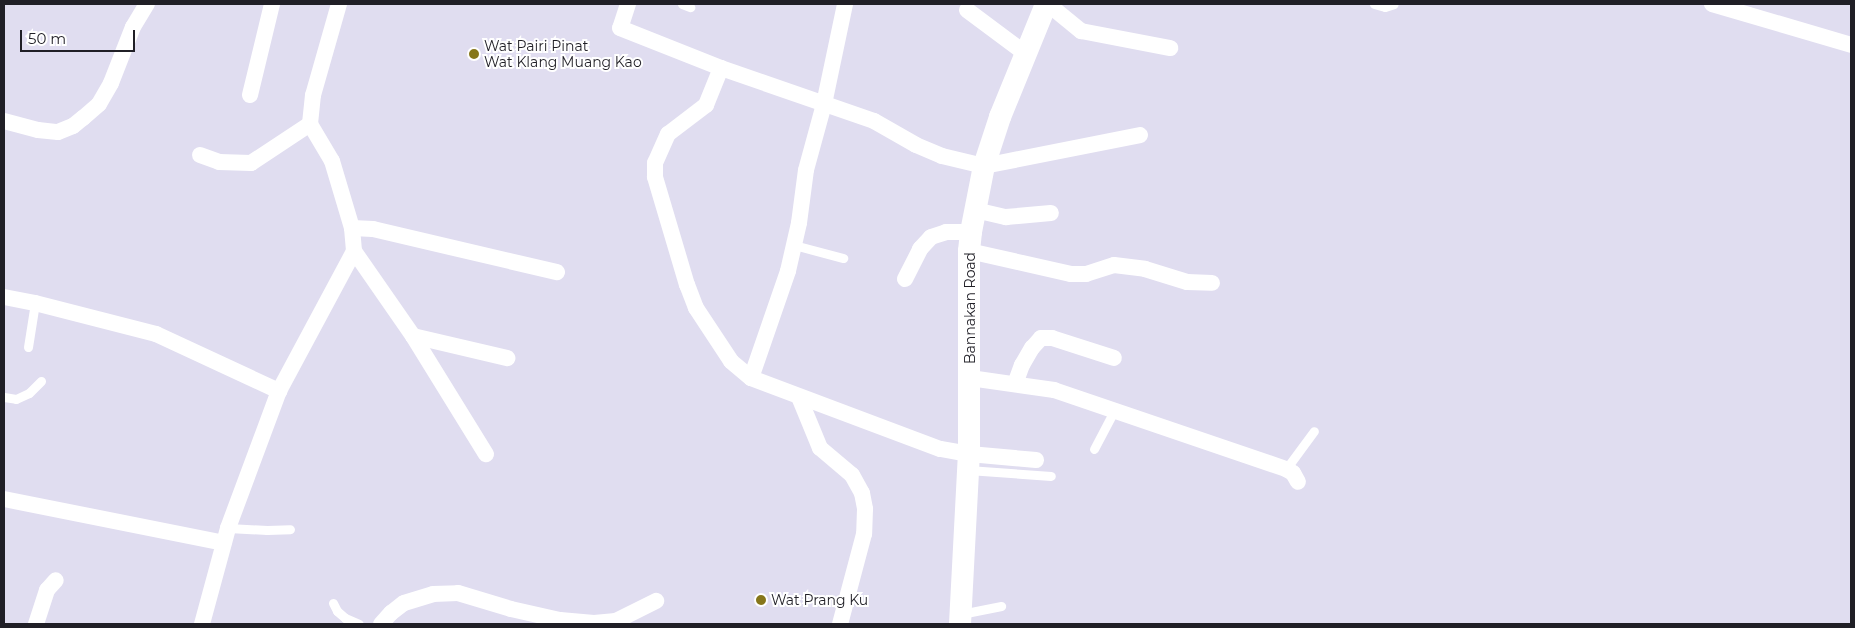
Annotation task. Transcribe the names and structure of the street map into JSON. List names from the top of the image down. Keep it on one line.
{"streets":{"street":["Bannakan Road"]},"places":["Wat Pairi Pinat Wat Klang Muang Kao","Wat Prang Ku"],"scale_bar":"50 m"}
